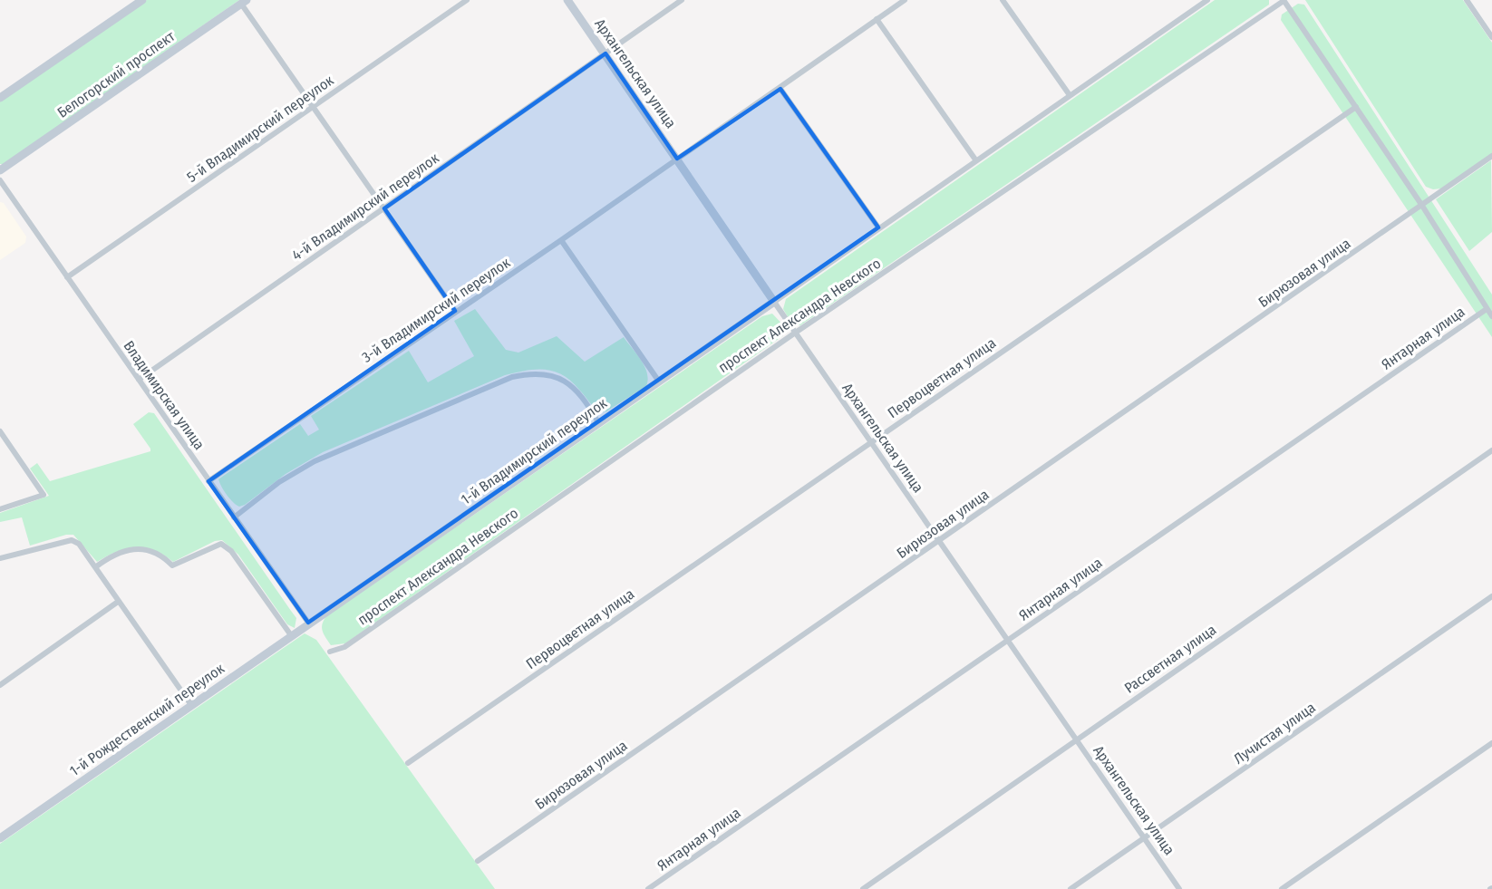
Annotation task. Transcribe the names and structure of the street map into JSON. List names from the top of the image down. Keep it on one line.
{"streets":{"street":["Архангельская улица","Белогорский проспект","5-й Владимирский переулок","4-й Владимирский переулок","Бирюзовая улица","3-й Владимирский переулок","проспект Александра Невского","Янтарная улица","Первоцветная улица","Владимирская улица","1-й Владимирский переулок","Рассветная улица","1-й Рождественский переулок","Лучистая улица"]},"crossings":[["Архангельская улица","4-й Владимирский переулок"],["Архангельская улица","Бирюзовая улица"],["Архангельская улица","3-й Владимирский переулок"],["Архангельская улица","проспект Александра Невского"],["Архангельская улица","Янтарная улица"],["Архангельская улица","Первоцветная улица"],["Архангельская улица","1-й Владимирский переулок"],["Архангельская улица","Рассветная улица"],["Архангельская улица","Лучистая улица"],["5-й Владимирский переулок","Владимирская улица"],["4-й Владимирский переулок","Владимирская улица"],["3-й Владимирский переулок","Владимирская улица"],["проспект Александра Невского","1-й Владимирский переулок"],["Владимирская улица","1-й Владимирский переулок"],["Владимирская улица","1-й Рождественский переулок"],["1-й Владимирский переулок","1-й Рождественский переулок"]]}
